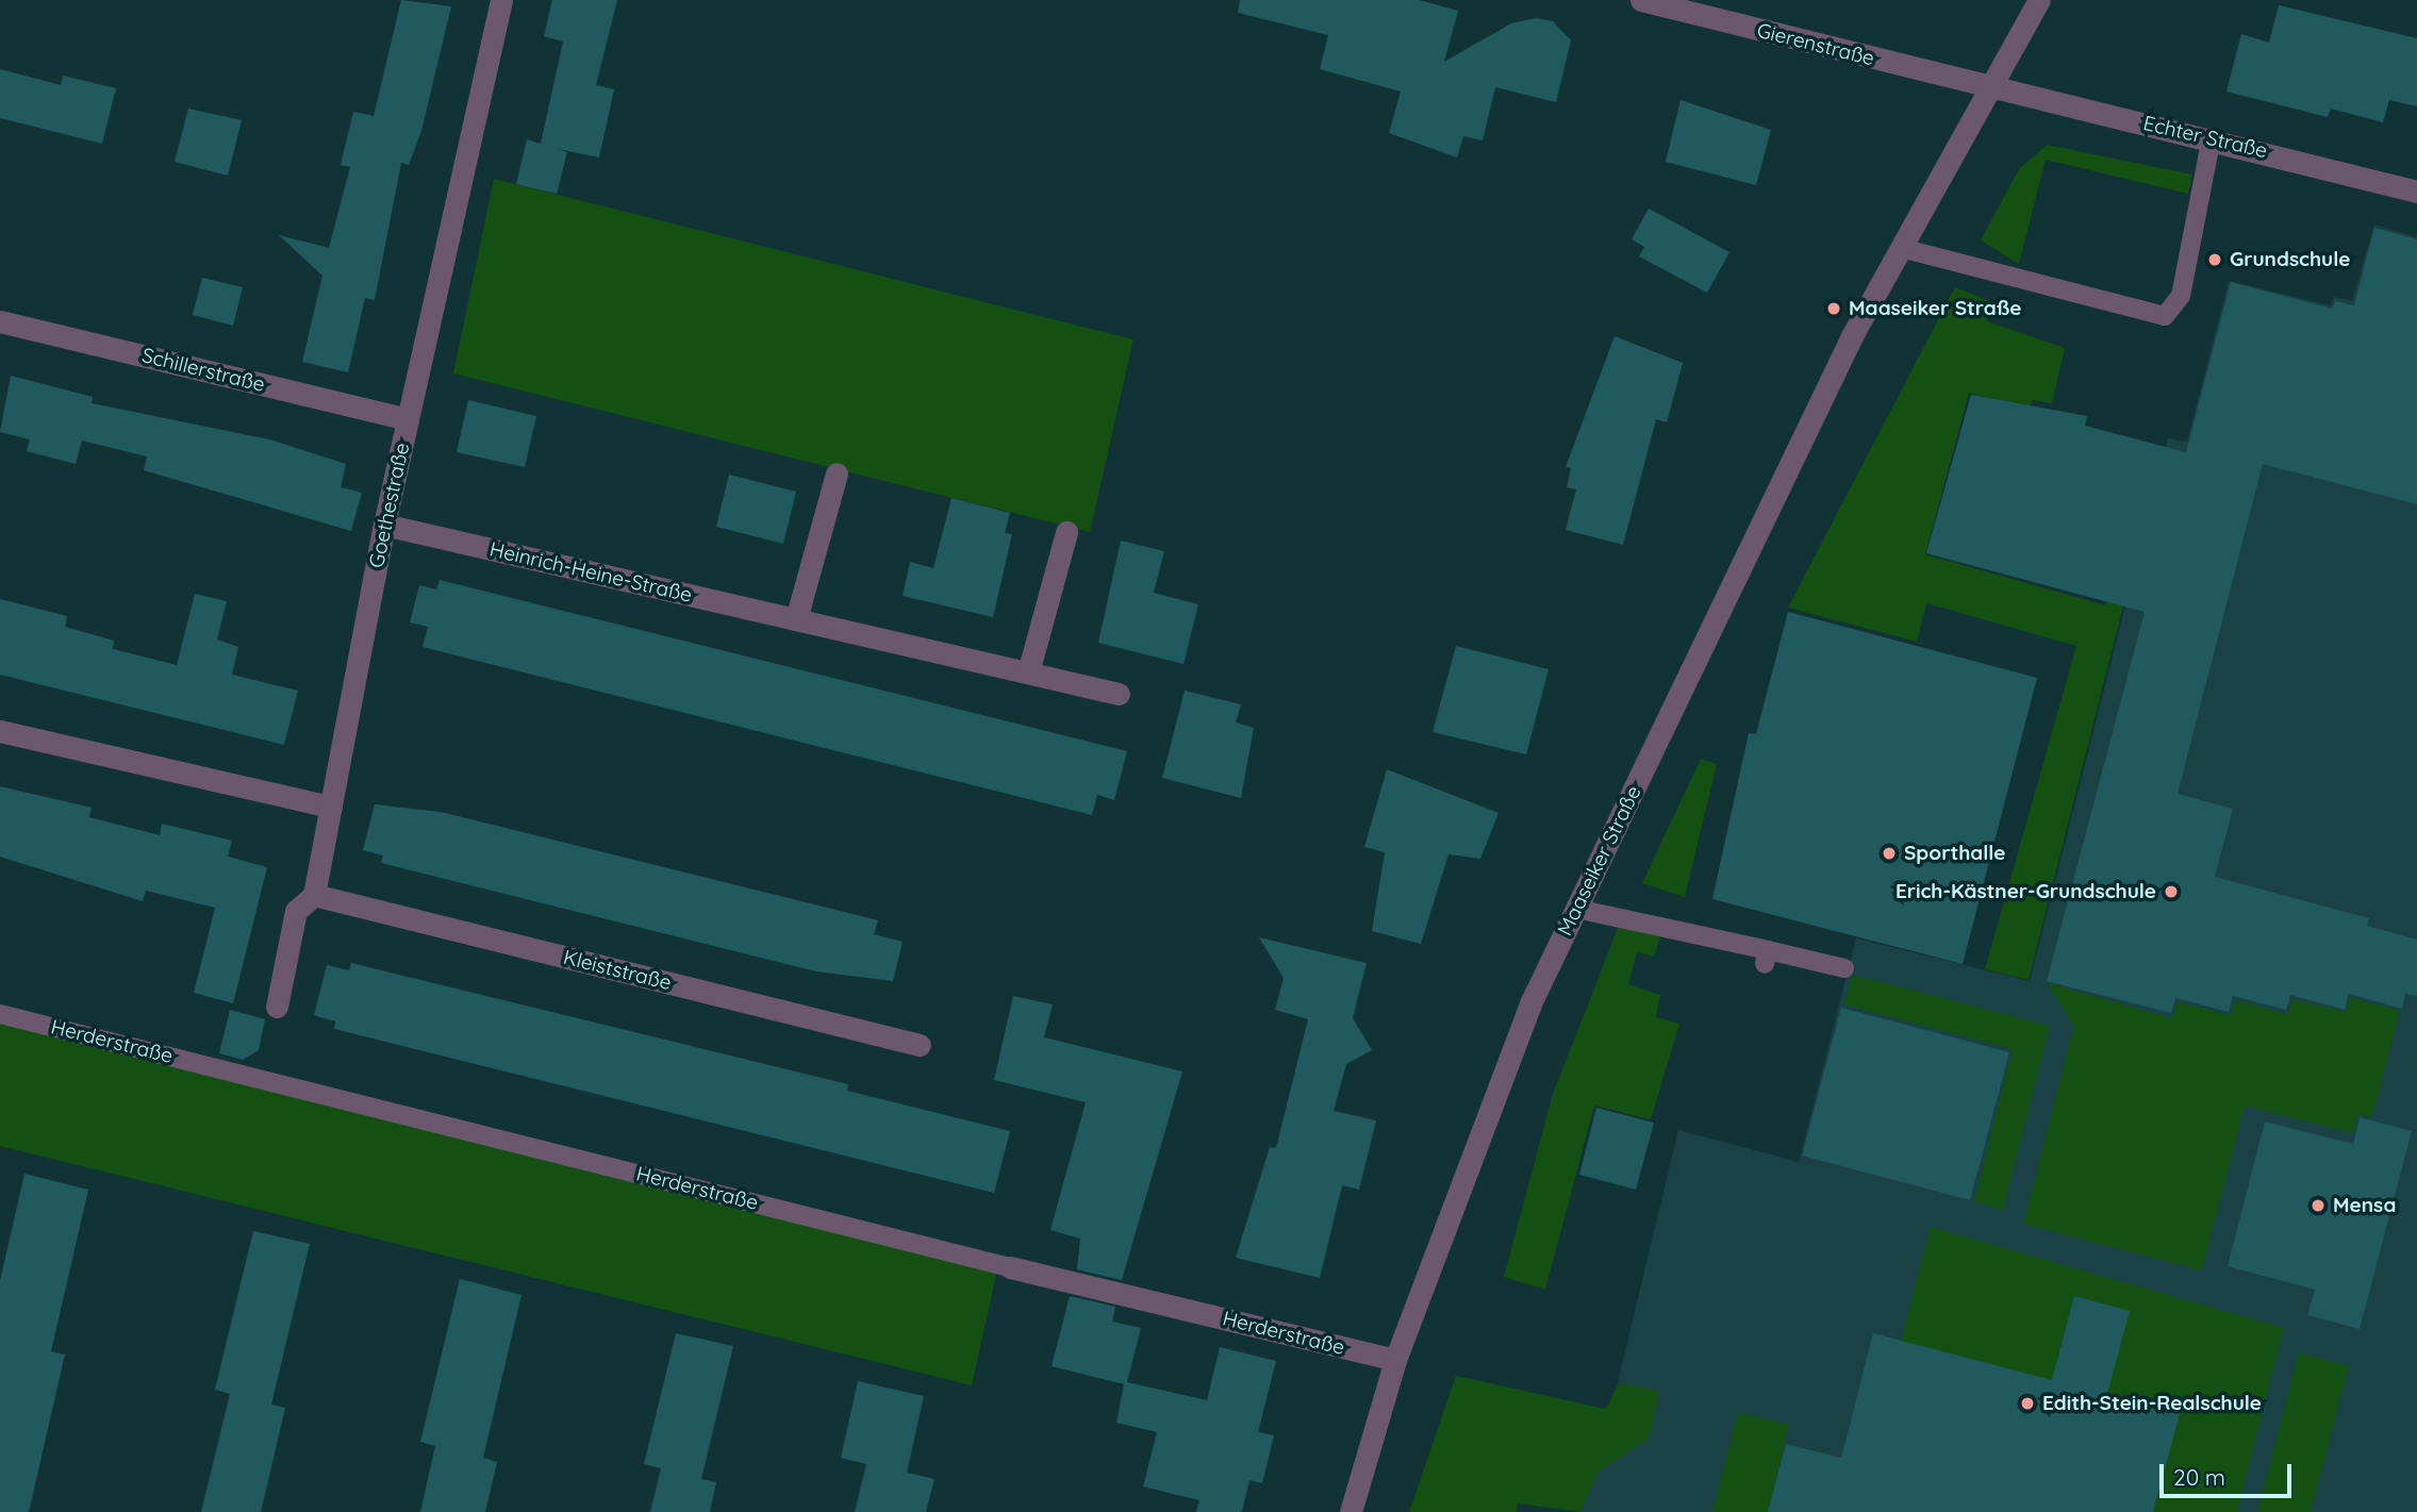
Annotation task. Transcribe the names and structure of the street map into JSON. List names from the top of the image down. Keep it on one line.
{"streets":{"street":["Gierenstraße","Echter Straße","Schillerstraße","Goethestraße","Heinrich-Heine-Straße","Maaseiker Straße","Kleiststraße","Herderstraße"]},"crossings":[["Gierenstraße","Echter Straße"],["Gierenstraße","Maaseiker Straße"],["Echter Straße","Maaseiker Straße"],["Schillerstraße","Goethestraße"],["Goethestraße","Heinrich-Heine-Straße"],["Goethestraße","Kleiststraße"],["Maaseiker Straße","Herderstraße"]],"places":["Grundschule","Maaseiker Straße","Sporthalle","Erich-Kästner-Grundschule","Mensa","Edith-Stein-Realschule"],"scale_bar":"20 m"}
